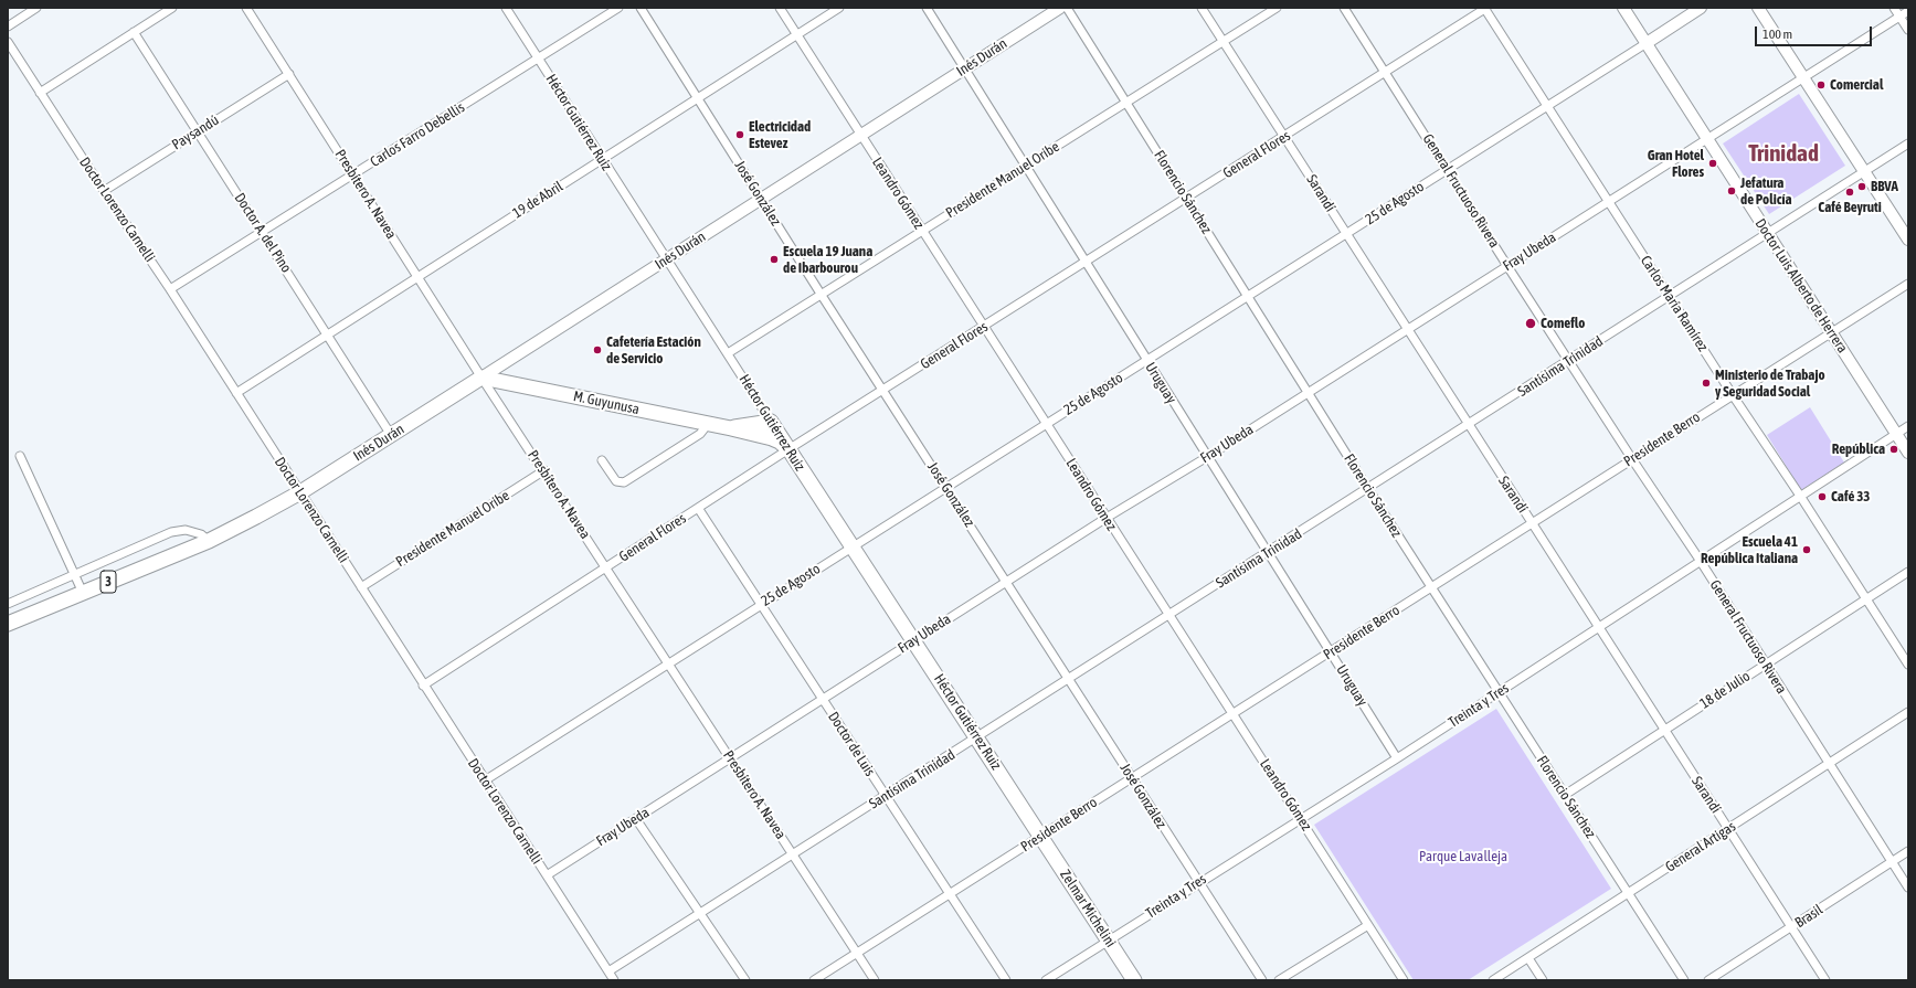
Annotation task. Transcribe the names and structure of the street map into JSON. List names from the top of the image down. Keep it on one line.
{"streets":{"highway":["Inés Durán","Héctor Gutiérrez Ruiz","M. Guyunusa","3","Zelmar Michelini"],"street":["Paysandú","Carlos Farro Debellis","General Flores","Presidente Manuel Oribe","General Fructuoso Rivera","Florencio Sánchez","José González","Leandro Gómez","Sarandí","Presbítero A. Navea","19 de Abril","25 de Agosto","Doctor Lorenzo Carnelli","Doctor A. del Pino","Fray Ubeda","Doctor Luis Alberto de Herrera","Carlos María Ramírez","Santísima Trinidad","Uruguay","Presidente Berro","18 de Julio","Treinta y Tres","Doctor de Luis","General Artigas","Brasil"]},"crossings":[["Inés Durán","Héctor Gutiérrez Ruiz"],["Inés Durán","José González"],["Inés Durán","Leandro Gómez"],["Inés Durán","Presbítero A. Navea"],["Inés Durán","Doctor Lorenzo Carnelli"],["Inés Durán","Doctor A. del Pino"],["Inés Durán","Uruguay"],["Inés Durán","M. Guyunusa"],["Inés Durán","3"],["Héctor Gutiérrez Ruiz","Carlos Farro Debellis"],["Héctor Gutiérrez Ruiz","General Flores"],["Héctor Gutiérrez Ruiz","Presidente Manuel Oribe"],["Héctor Gutiérrez Ruiz","19 de Abril"],["Héctor Gutiérrez Ruiz","25 de Agosto"],["Héctor Gutiérrez Ruiz","Fray Ubeda"],["Héctor Gutiérrez Ruiz","Santísima Trinidad"],["Héctor Gutiérrez Ruiz","M. Guyunusa"],["Héctor Gutiérrez Ruiz","Presidente Berro"],["Héctor Gutiérrez Ruiz","Zelmar Michelini"],["Paysandú","Presbítero A. Navea"],["Paysandú","Doctor Lorenzo Carnelli"],["Paysandú","Doctor A. del Pino"],["Carlos Farro Debellis","Presbítero A. Navea"],["Carlos Farro Debellis","Doctor Lorenzo Carnelli"],["Carlos Farro Debellis","Doctor A. del Pino"],["General Flores","General Fructuoso Rivera"],["General Flores","Florencio Sánchez"],["General Flores","José González"],["General Flores","Leandro Gómez"],["General Flores","Sarandí"],["General Flores","Presbítero A. Navea"],["General Flores","Doctor Lorenzo Carnelli"],["General Flores","Carlos María Ramírez"],["General Flores","Uruguay"],["General Flores","M. Guyunusa"],["General Flores","Doctor de Luis"],["Presidente Manuel Oribe","Florencio Sánchez"],["Presidente Manuel Oribe","José González"],["Presidente Manuel Oribe","Leandro Gómez"],["Presidente Manuel Oribe","Sarandí"],["Presidente Manuel Oribe","Presbítero A. Navea"],["Presidente Manuel Oribe","Doctor Lorenzo Carnelli"],["Presidente Manuel Oribe","Uruguay"],["General Fructuoso Rivera","25 de Agosto"],["General Fructuoso Rivera","Fray Ubeda"],["General Fructuoso Rivera","Santísima Trinidad"],["General Fructuoso Rivera","Presidente Berro"],["General Fructuoso Rivera","18 de Julio"],["General Fructuoso Rivera","Treinta y Tres"],["General Fructuoso Rivera","General Artigas"],["General Fructuoso Rivera","Brasil"],["Florencio Sánchez","25 de Agosto"],["Florencio Sánchez","Fray Ubeda"],["Florencio Sánchez","Santísima Trinidad"],["Florencio Sánchez","Presidente Berro"],["Florencio Sánchez","18 de Julio"],["Florencio Sánchez","Treinta y Tres"],["Florencio Sánchez","General Artigas"],["José González","19 de Abril"],["José González","25 de Agosto"],["José González","Fray Ubeda"],["José González","Santísima Trinidad"],["José González","Presidente Berro"],["José González","Treinta y Tres"],["Leandro Gómez","19 de Abril"],["Leandro Gómez","25 de Agosto"],["Leandro Gómez","Fray Ubeda"],["Leandro Gómez","Santísima Trinidad"],["Leandro Gómez","Presidente Berro"],["Leandro Gómez","Treinta y Tres"],["Sarandí","25 de Agosto"],["Sarandí","Fray Ubeda"],["Sarandí","Santísima Trinidad"],["Sarandí","Presidente Berro"],["Sarandí","18 de Julio"],["Sarandí","Treinta y Tres"],["Sarandí","General Artigas"],["Sarandí","Brasil"],["Presbítero A. Navea","19 de Abril"],["Presbítero A. Navea","25 de Agosto"],["Presbítero A. Navea","Fray Ubeda"],["Presbítero A. Navea","Santísima Trinidad"],["Presbítero A. Navea","M. Guyunusa"],["Presbítero A. Navea","Presidente Berro"],["19 de Abril","Doctor Lorenzo Carnelli"],["19 de Abril","Doctor A. del Pino"],["25 de Agosto","Doctor Lorenzo Carnelli"],["25 de Agosto","Doctor Luis Alberto de Herrera"],["25 de Agosto","Carlos María Ramírez"],["25 de Agosto","Uruguay"],["25 de Agosto","Doctor de Luis"],["Doctor Lorenzo Carnelli","Fray Ubeda"],["Doctor Lorenzo Carnelli","Santísima Trinidad"],["Fray Ubeda","Doctor Luis Alberto de Herrera"],["Fray Ubeda","Carlos María Ramírez"],["Fray Ubeda","Uruguay"],["Fray Ubeda","Doctor de Luis"],["Doctor Luis Alberto de Herrera","Santísima Trinidad"],["Doctor Luis Alberto de Herrera","Presidente Berro"],["Doctor Luis Alberto de Herrera","Treinta y Tres"],["Carlos María Ramírez","Santísima Trinidad"],["Carlos María Ramírez","Presidente Berro"],["Carlos María Ramírez","18 de Julio"],["Carlos María Ramírez","Treinta y Tres"],["Santísima Trinidad","Uruguay"],["Santísima Trinidad","Doctor de Luis"],["Uruguay","Presidente Berro"],["Uruguay","Treinta y Tres"],["Presidente Berro","Doctor de Luis"],["Presidente Berro","Zelmar Michelini"],["Treinta y Tres","Zelmar Michelini"]],"districts":["Trinidad"],"parks":["Parque Lavalleja"],"places":["Comercial","Electricidad Estevez","Gran Hotel Flores","BBVA","Jefatura de Policía","Café Beyruti","Escuela 19 Juana de Ibarbourou","Comeflo","Cafetería Estación de Servicio","Ministerio de Trabajo y Seguridad Social","República","Café 33","Escuela 41 República Italiana"],"scale_bar":"100 m"}
